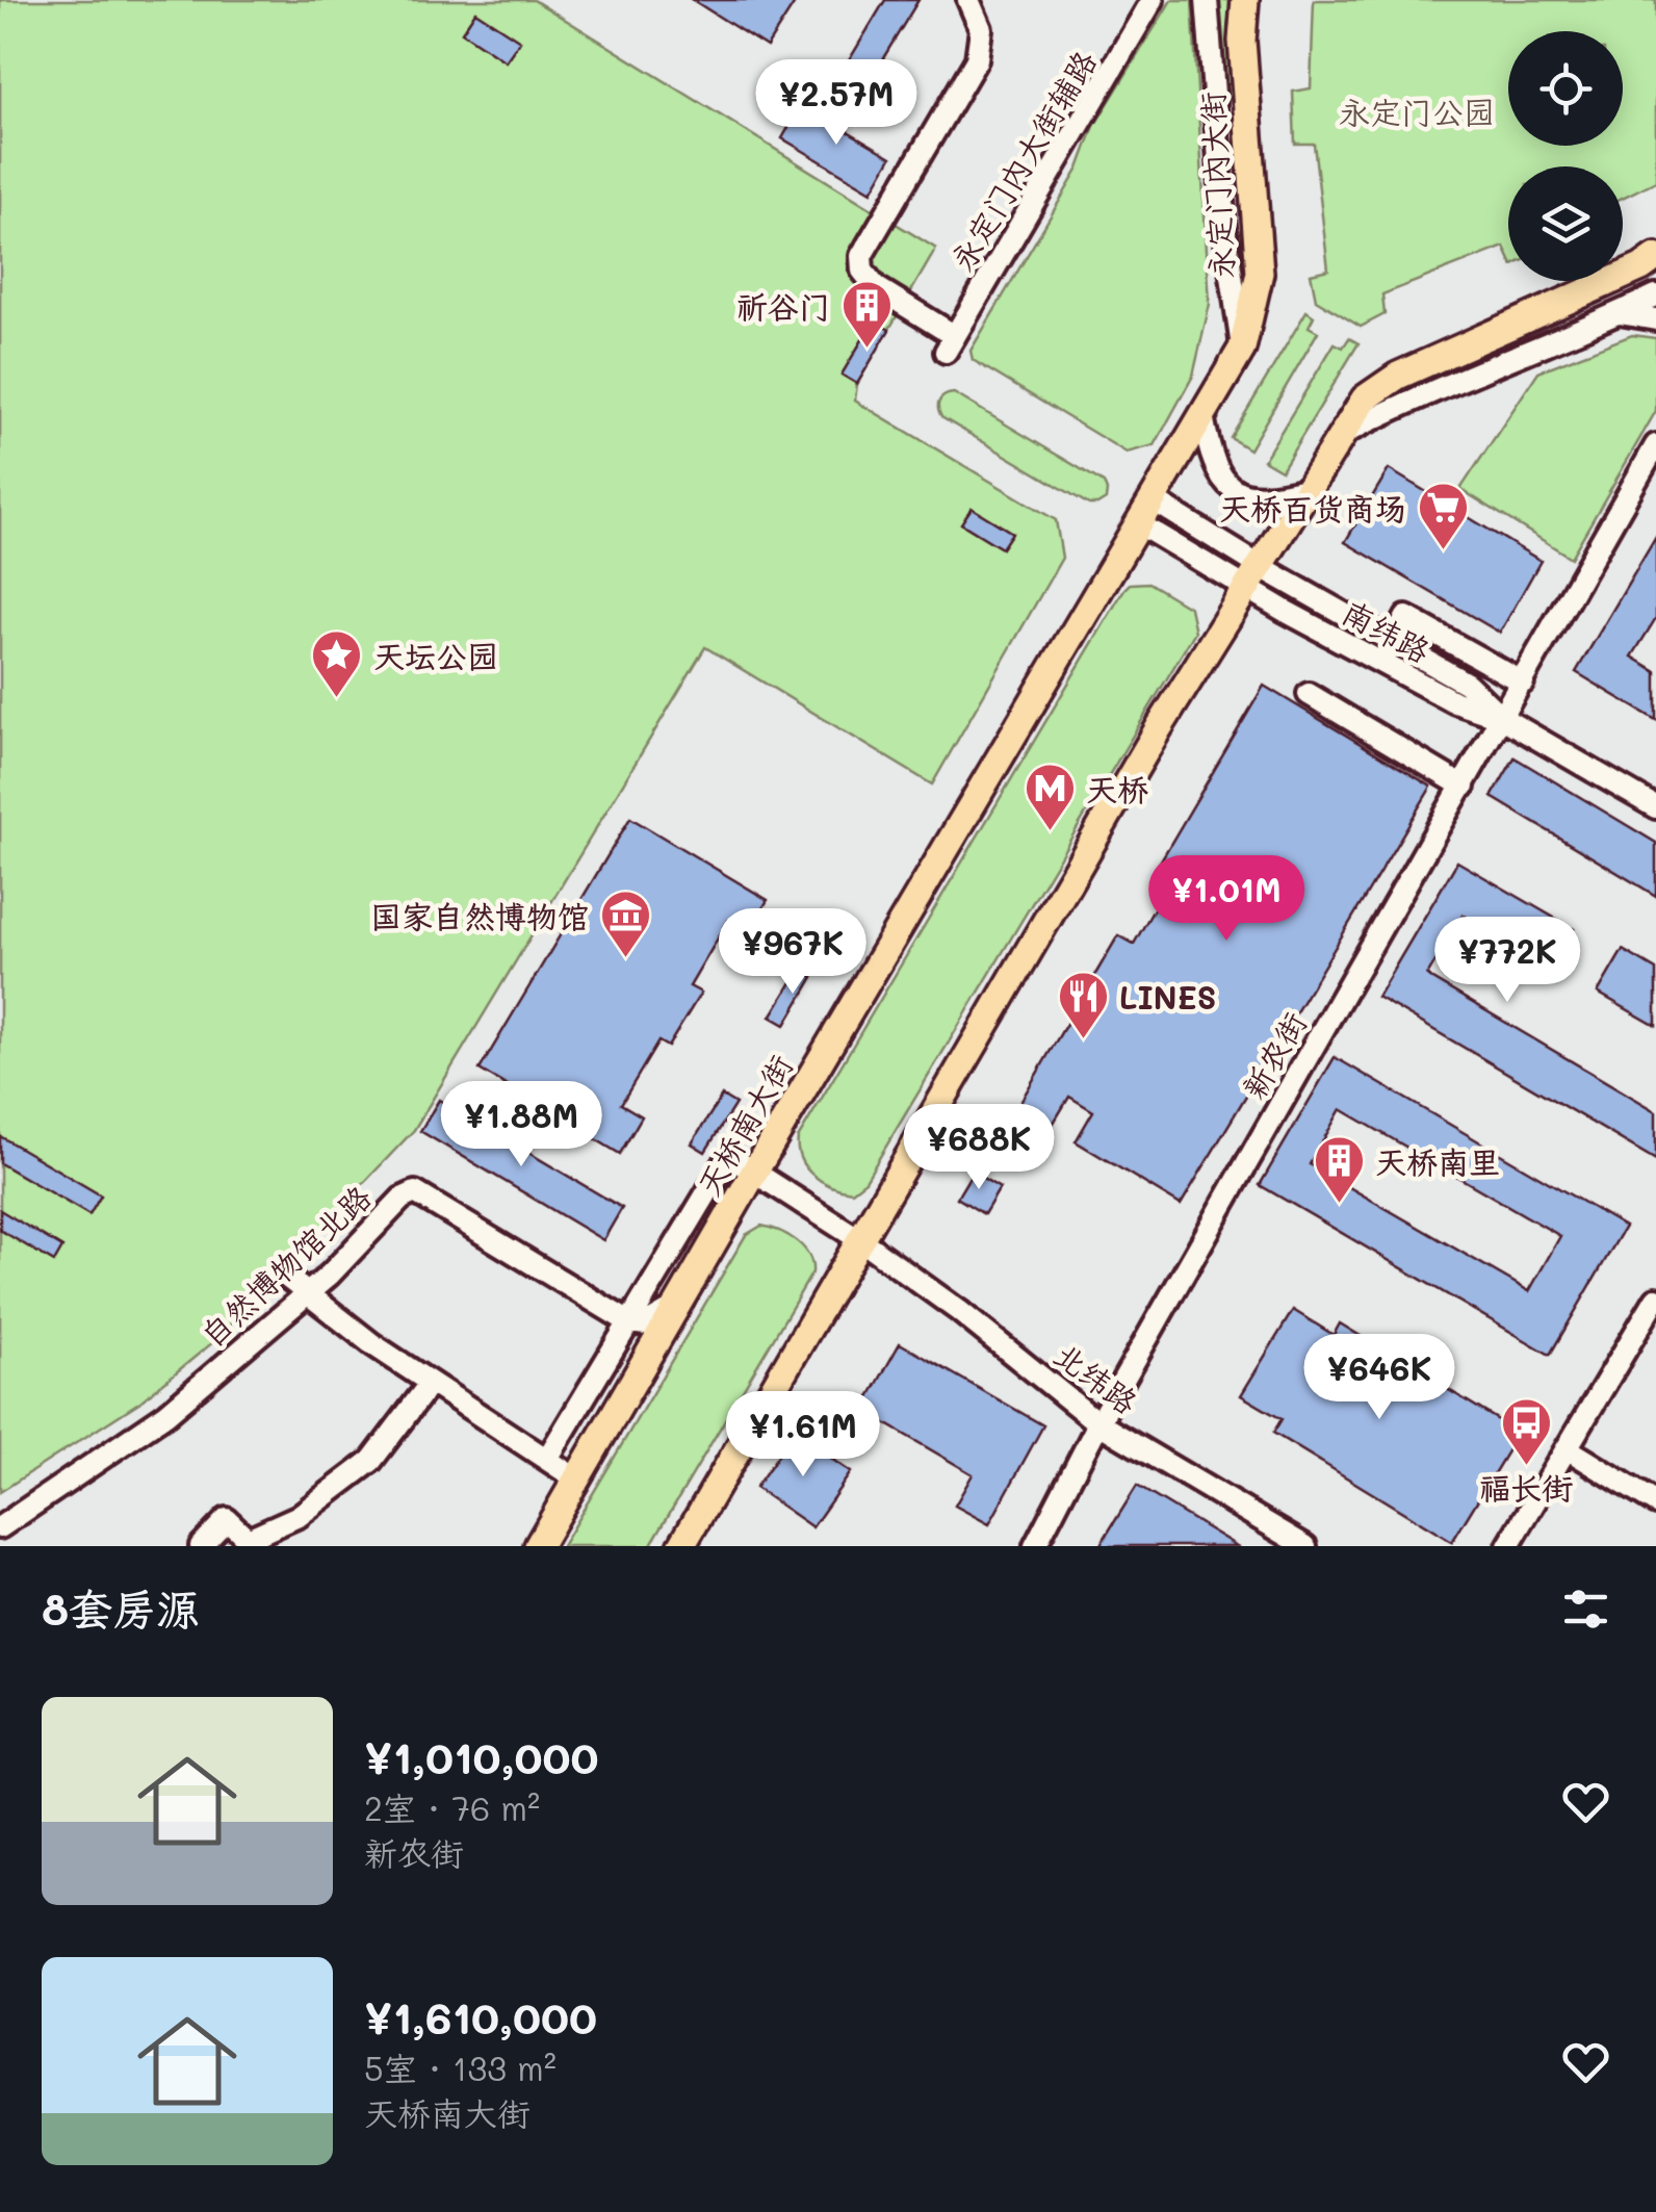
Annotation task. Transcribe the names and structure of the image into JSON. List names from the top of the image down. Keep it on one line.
{"streets":{"main road":["永定门内大街","天桥南大街"],"street":["永定门内大街辅路","南纬路","新农街","自然博物馆北路","北纬路"]},"crossings":[["永定门内大街","天桥南大街"],["南纬路","新农街"],["新农街","北纬路"],["天桥南大街","北纬路"],["自然博物馆北路","北纬路"]],"parks":["永定门公园"],"places":{"building":["祈谷门","天桥南里"],"supermarket":["天桥百货商场"],"place":["天坛公园"],"metro station":["天桥"],"museum":["国家自然博物馆"],"restaurant":["LINES"],"bus stop":["福长街"]},"page":{"price":["¥2.57M","¥1.01M","¥967K","¥772K","¥1.88M","¥688K","¥646K","¥1.61M"],"heading":"8套房源","list":[{"name":"¥1,010,000","note":"2室 · 76 m² · 新农街"},{"name":"¥1,610,000","note":"5室 · 133 m² · 天桥南大街"}]}}
